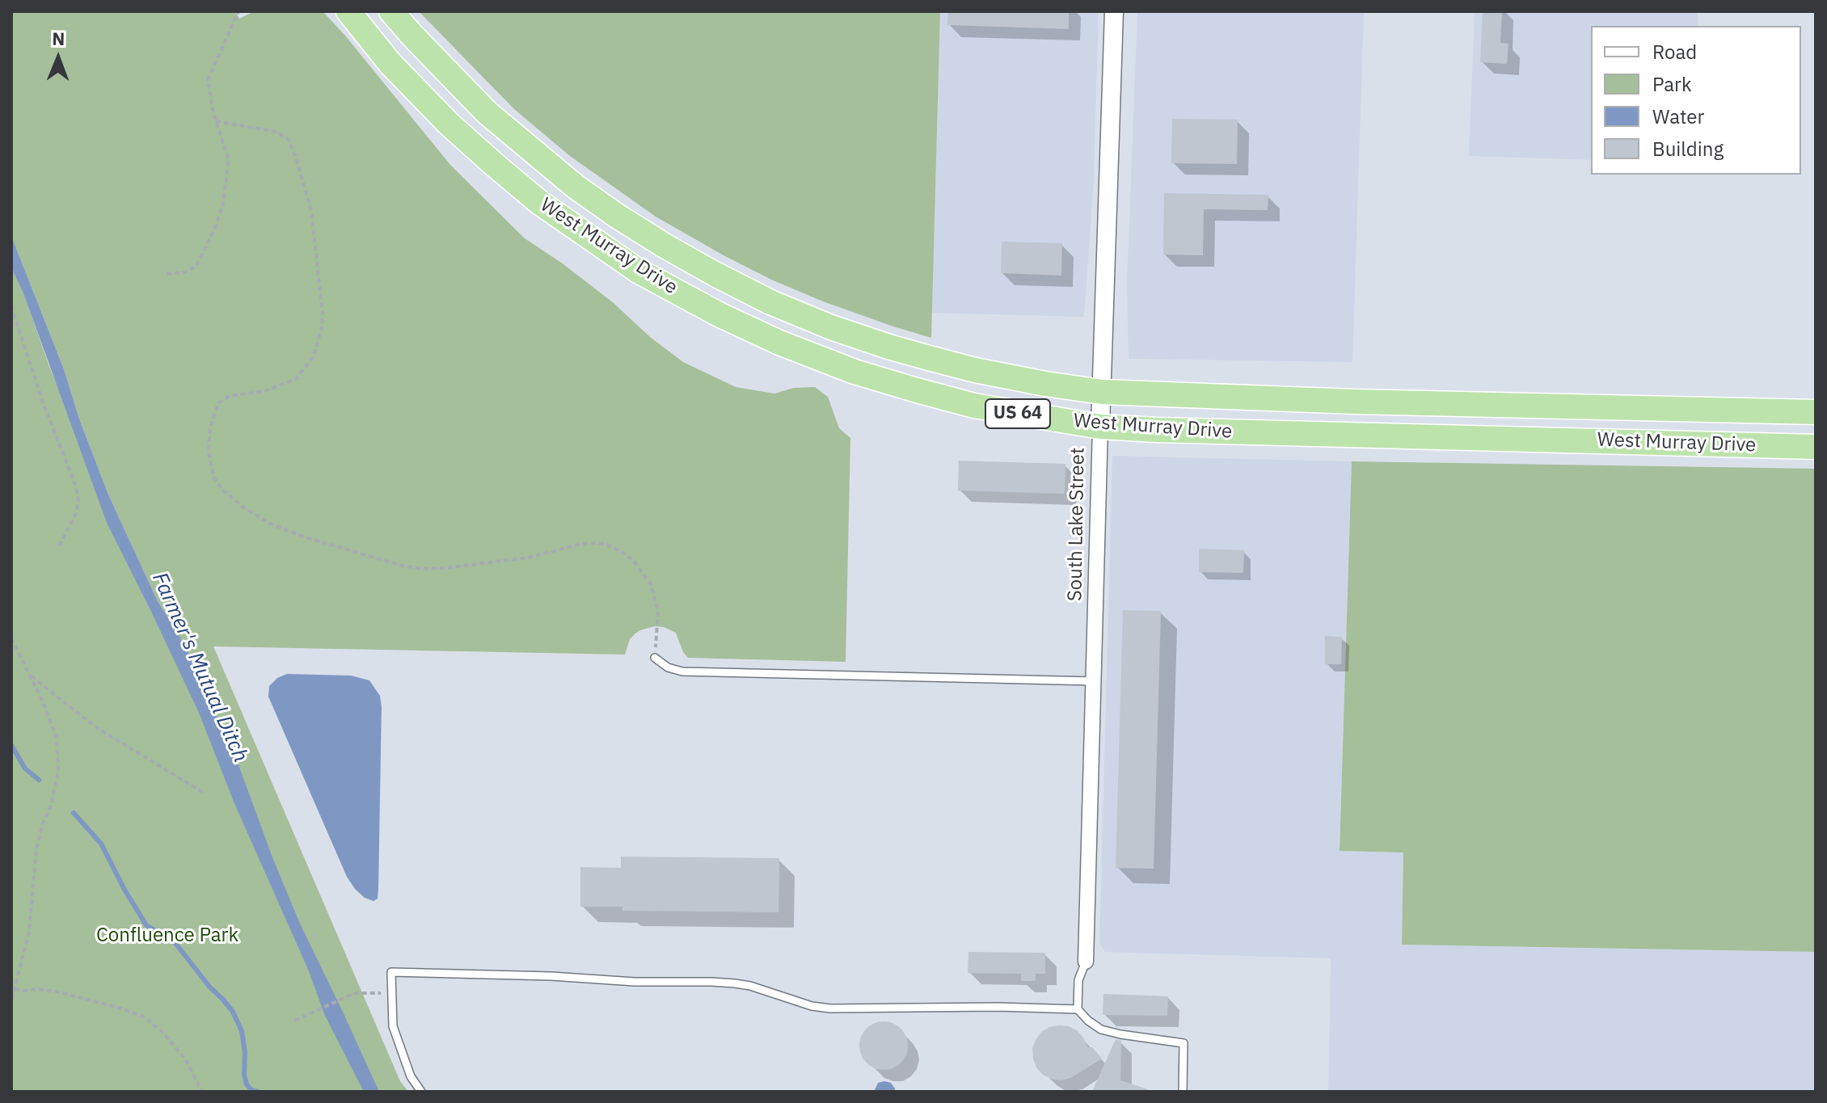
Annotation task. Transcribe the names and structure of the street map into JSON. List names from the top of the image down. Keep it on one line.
{"streets":{"highway":["West Murray Drive","US 64"],"street":["South Lake Street"]},"crossings":[["West Murray Drive","South Lake Street"]],"water":["Farmer's Mutual Ditch"],"parks":["Confluence Park"],"legend":["Road","Park","Water","Building"],"north":"top"}
